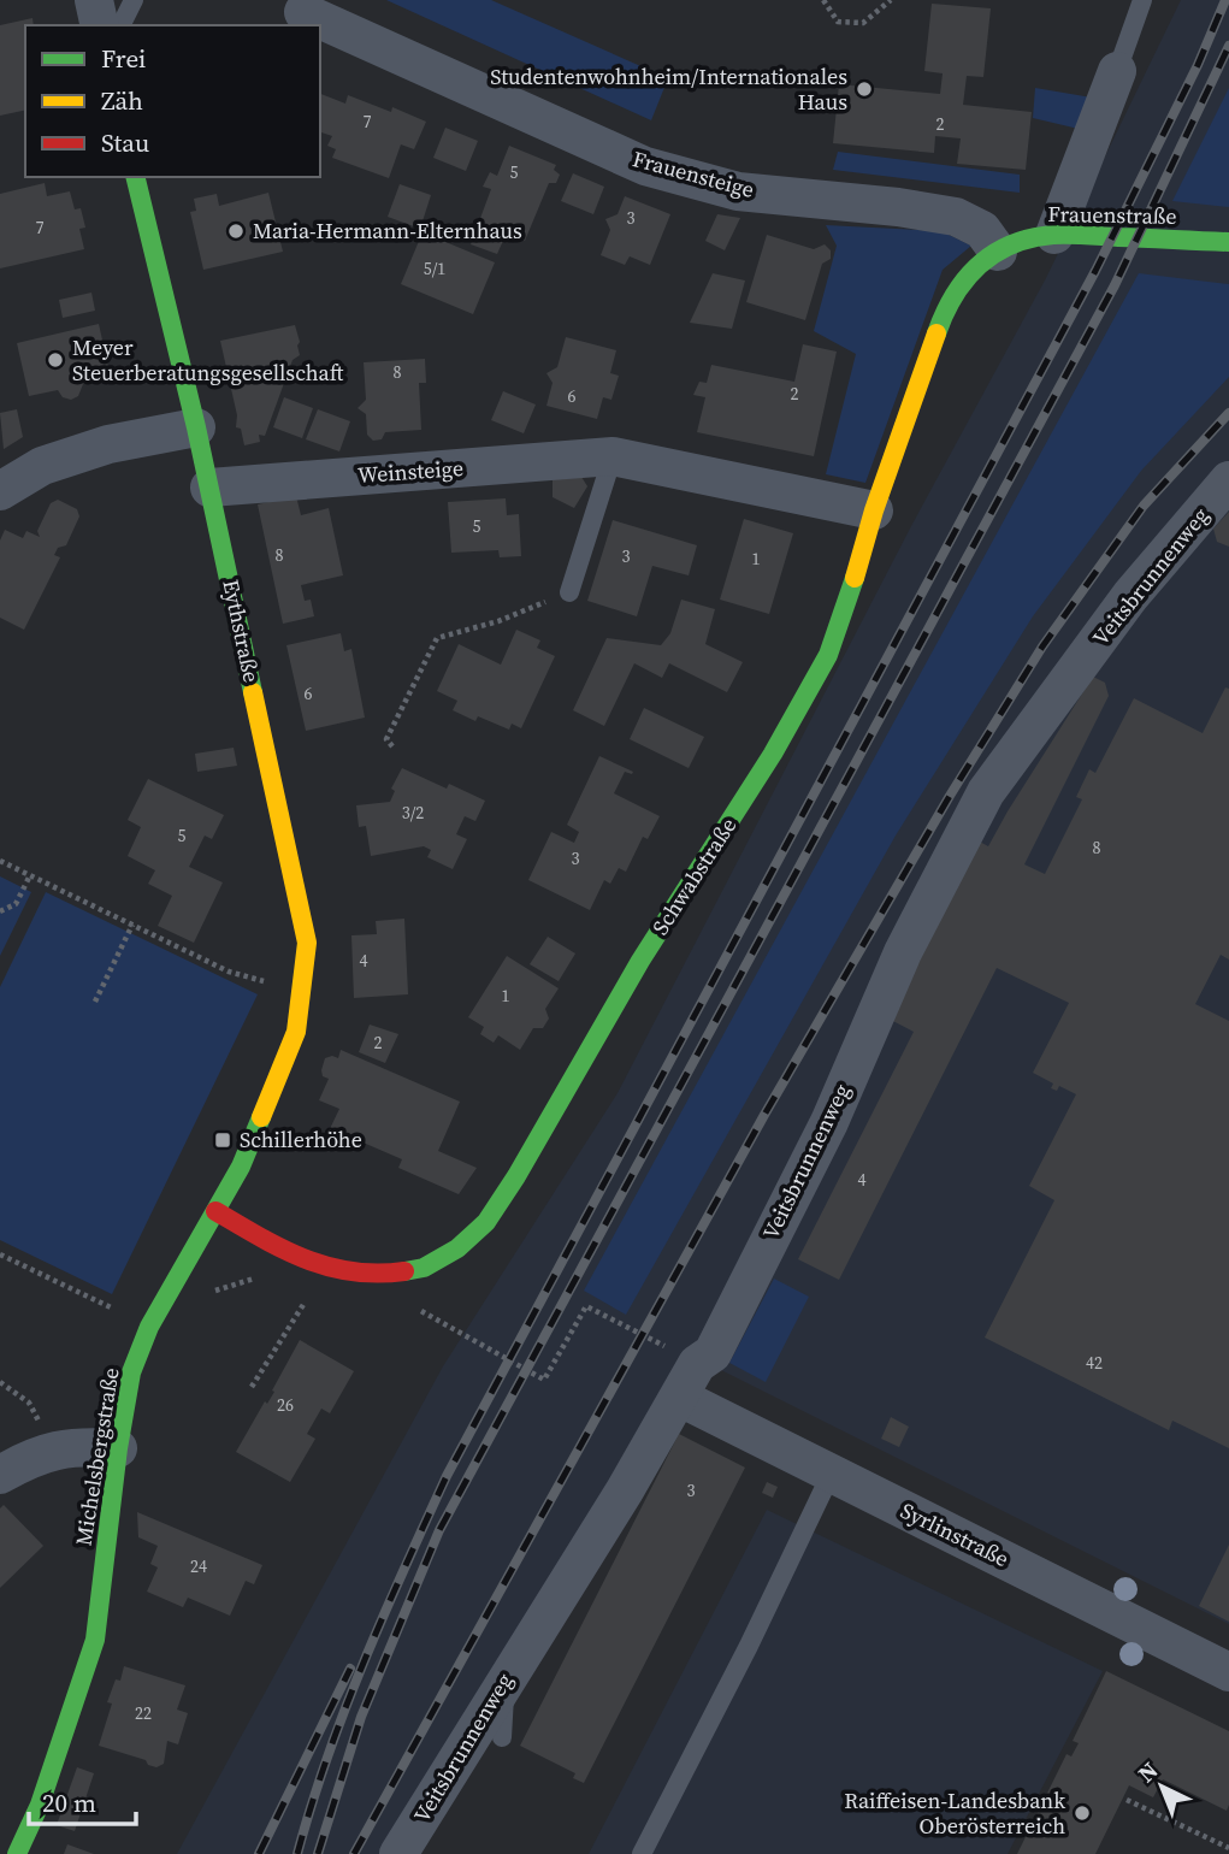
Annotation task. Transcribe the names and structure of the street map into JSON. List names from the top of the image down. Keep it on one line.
{"streets":{"street":["Frauensteige","Frauenstraße","Weinsteige","Veitsbrunnenweg","Eythstraße","Schwabstraße","Michelsbergstraße","Syrlinstraße"]},"crossings":[["Frauensteige","Frauenstraße"],["Frauensteige","Schwabstraße"],["Frauenstraße","Schwabstraße"],["Weinsteige","Eythstraße"],["Weinsteige","Schwabstraße"],["Veitsbrunnenweg","Syrlinstraße"],["Eythstraße","Michelsbergstraße"],["Schwabstraße","Michelsbergstraße"]],"places":{"other":["Studentenwohnheim/Internationales Haus","Maria-Hermann-Elternhaus","Meyer Steuerberatungsgesellschaft","Raiffeisen-Landesbank Oberösterreich"],"transit":["Schillerhöhe"]},"house_numbers":["7","2","5","3","7","5/1","8","2","6","5","8","3","1","6","3/2","5","8","3","4","1","2","4","42","26","3","24","22"],"legend":["Frei","Zäh","Stau"],"scale_bar":"20 m","north":"top left"}
